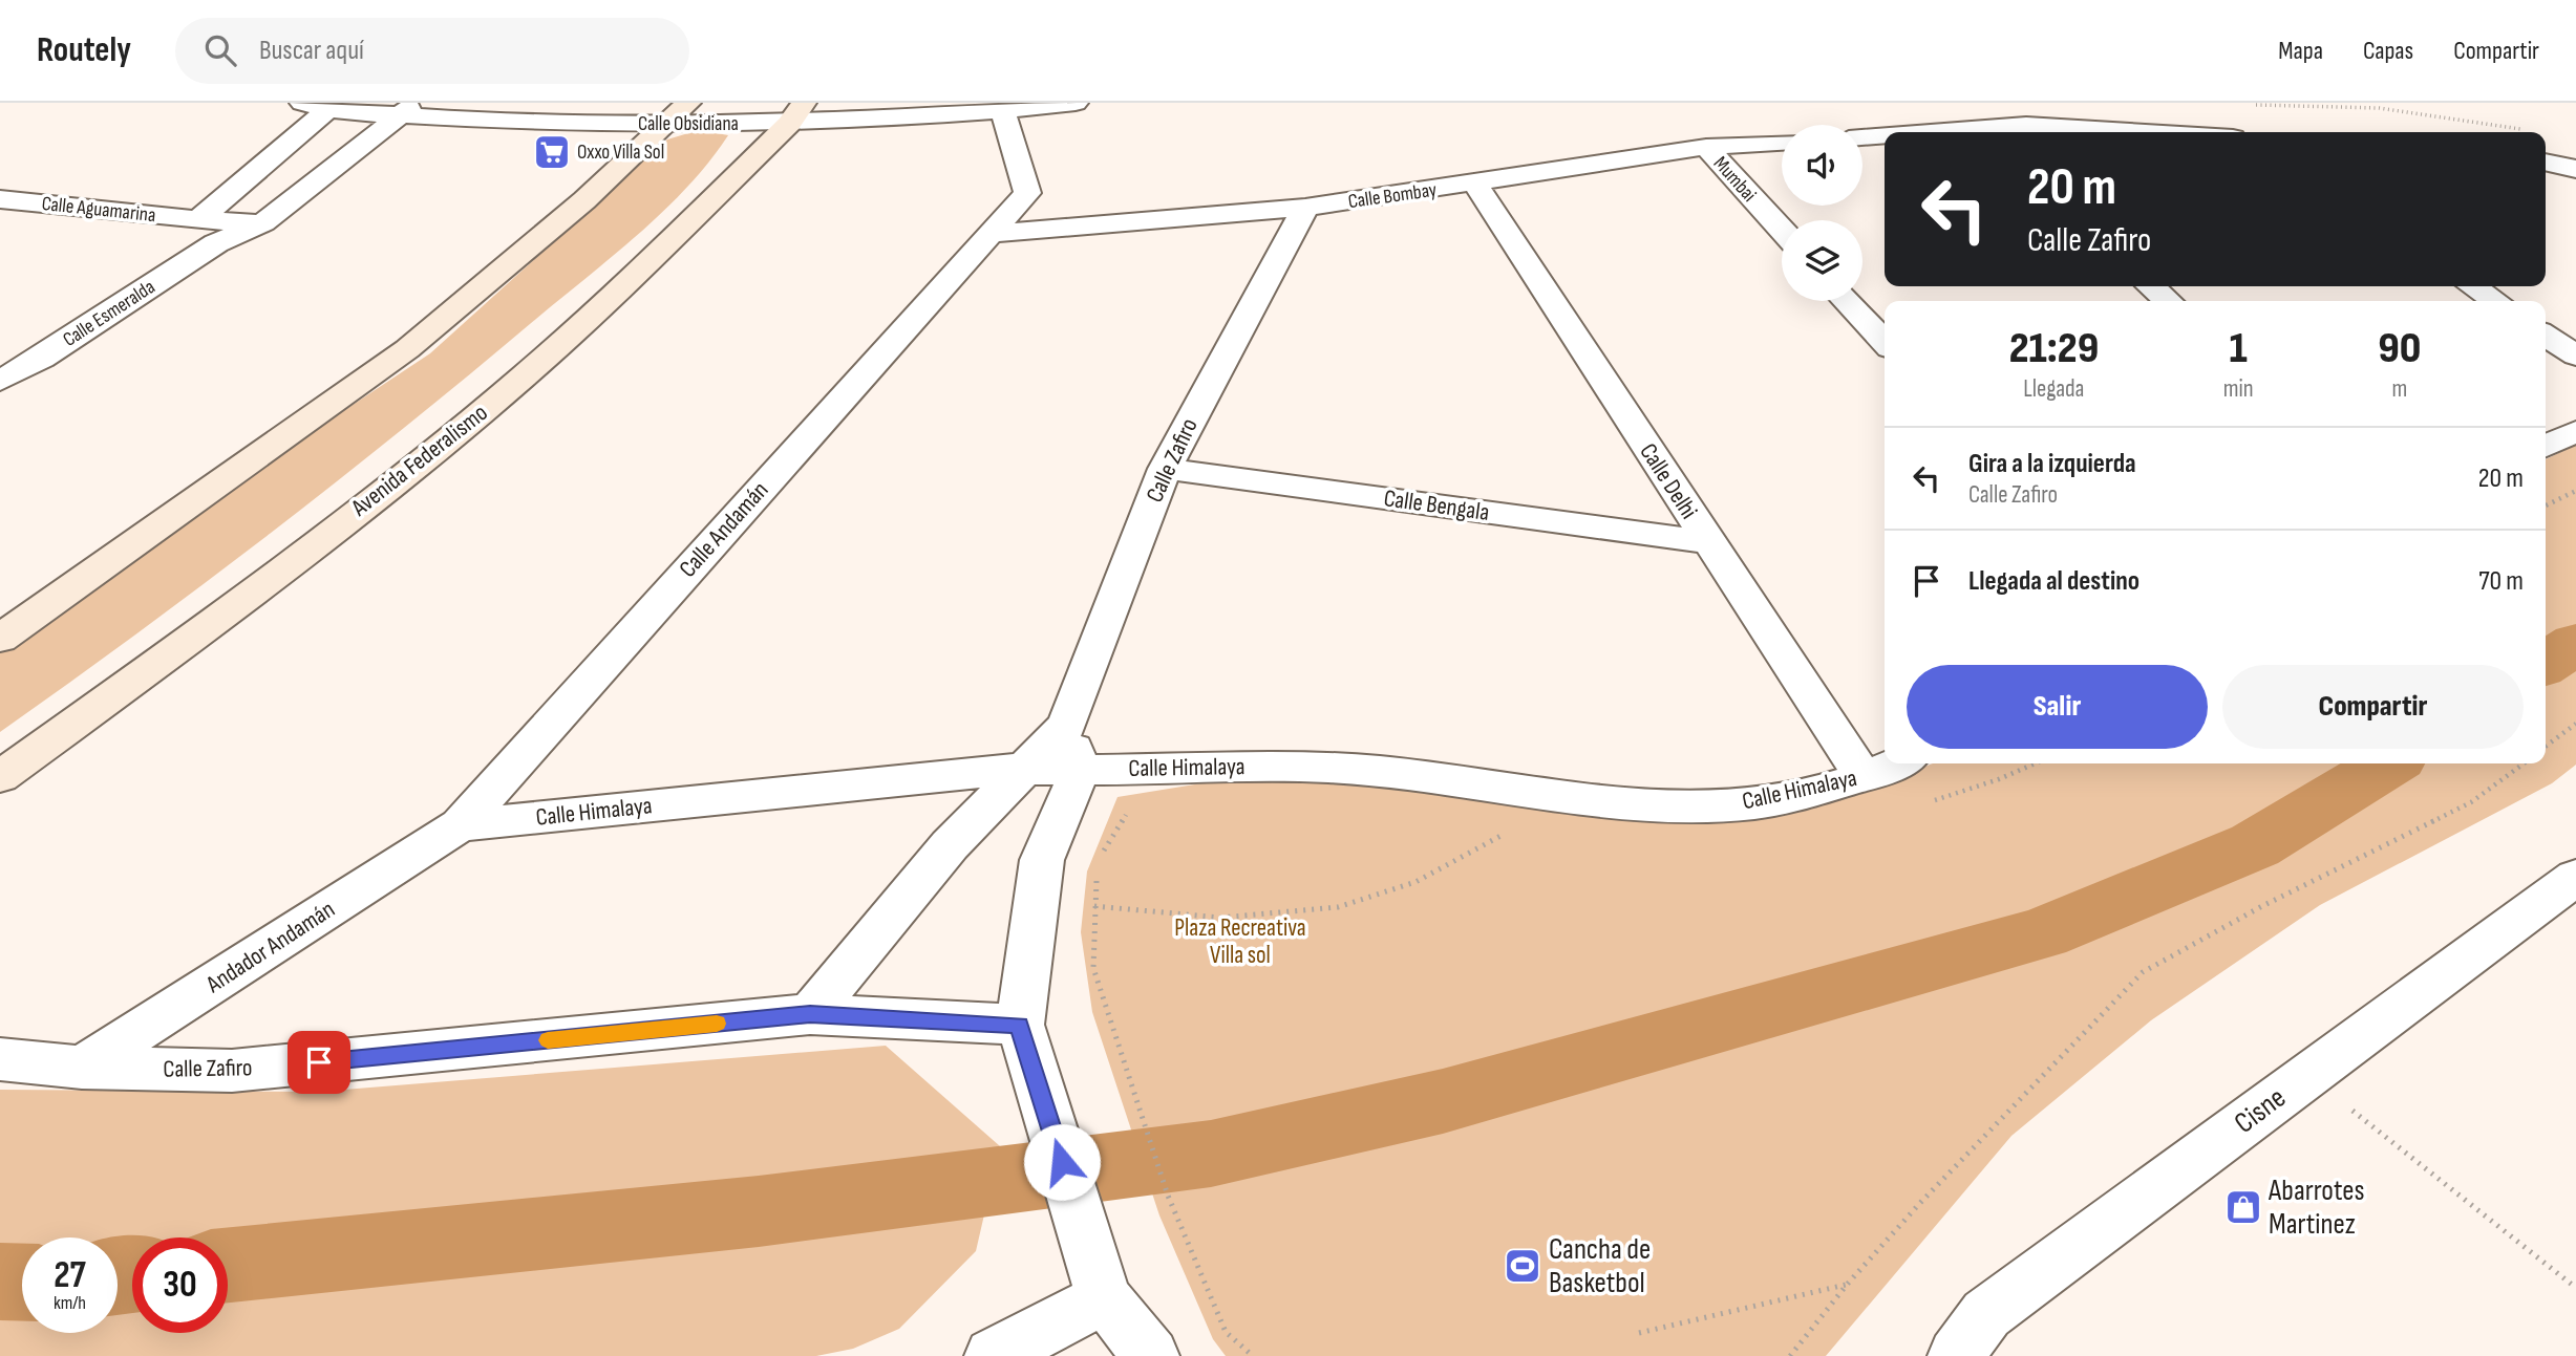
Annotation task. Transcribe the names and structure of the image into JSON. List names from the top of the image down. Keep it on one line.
{"streets":{"street":["Calle Obsidiana","Mumbai","Calle Bombay","Calle Aguamarina","Calle Esmeralda","Avenida Federalismo","Calle Zafiro","Calle Delhi","Calle Bengala","Calle Andamán","Calle Himalaya","Andador Andamán","Cisne"]},"crossings":[["Calle Obsidiana","Calle Esmeralda"],["Calle Obsidiana","Avenida Federalismo"],["Calle Obsidiana","Calle Andamán"],["Mumbai","Calle Bombay"],["Calle Bombay","Calle Zafiro"],["Calle Bombay","Calle Delhi"],["Calle Bombay","Calle Andamán"],["Calle Aguamarina","Calle Esmeralda"],["Calle Zafiro","Calle Bengala"],["Calle Zafiro","Calle Himalaya"],["Calle Zafiro","Andador Andamán"],["Calle Delhi","Calle Bengala"],["Calle Delhi","Calle Himalaya"],["Calle Andamán","Calle Himalaya"],["Calle Andamán","Andador Andamán"],["Calle Himalaya","Andador Andamán"]],"parks":["Plaza Recreativa Villa sol"],"places":{"supermarket":["Oxxo Villa Sol"],"shop":["Abarrotes Martinez"],"sports":["Cancha de Basketbol"]},"page":{"header":"Routely","search":"Buscar aquí","nav":["Mapa","Capas","Compartir"],"turn":["20 m","Calle Zafiro"],"eta":["21:29","Llegada","1","min","90","m"],"list":[{"name":"Gira a la izquierda","note":"Calle Zafiro","value":"20 m"},{"name":"Llegada al destino","value":"70 m"}],"buttons":["Salir","Compartir"],"speed":"27 km/h","limit":"30"}}
